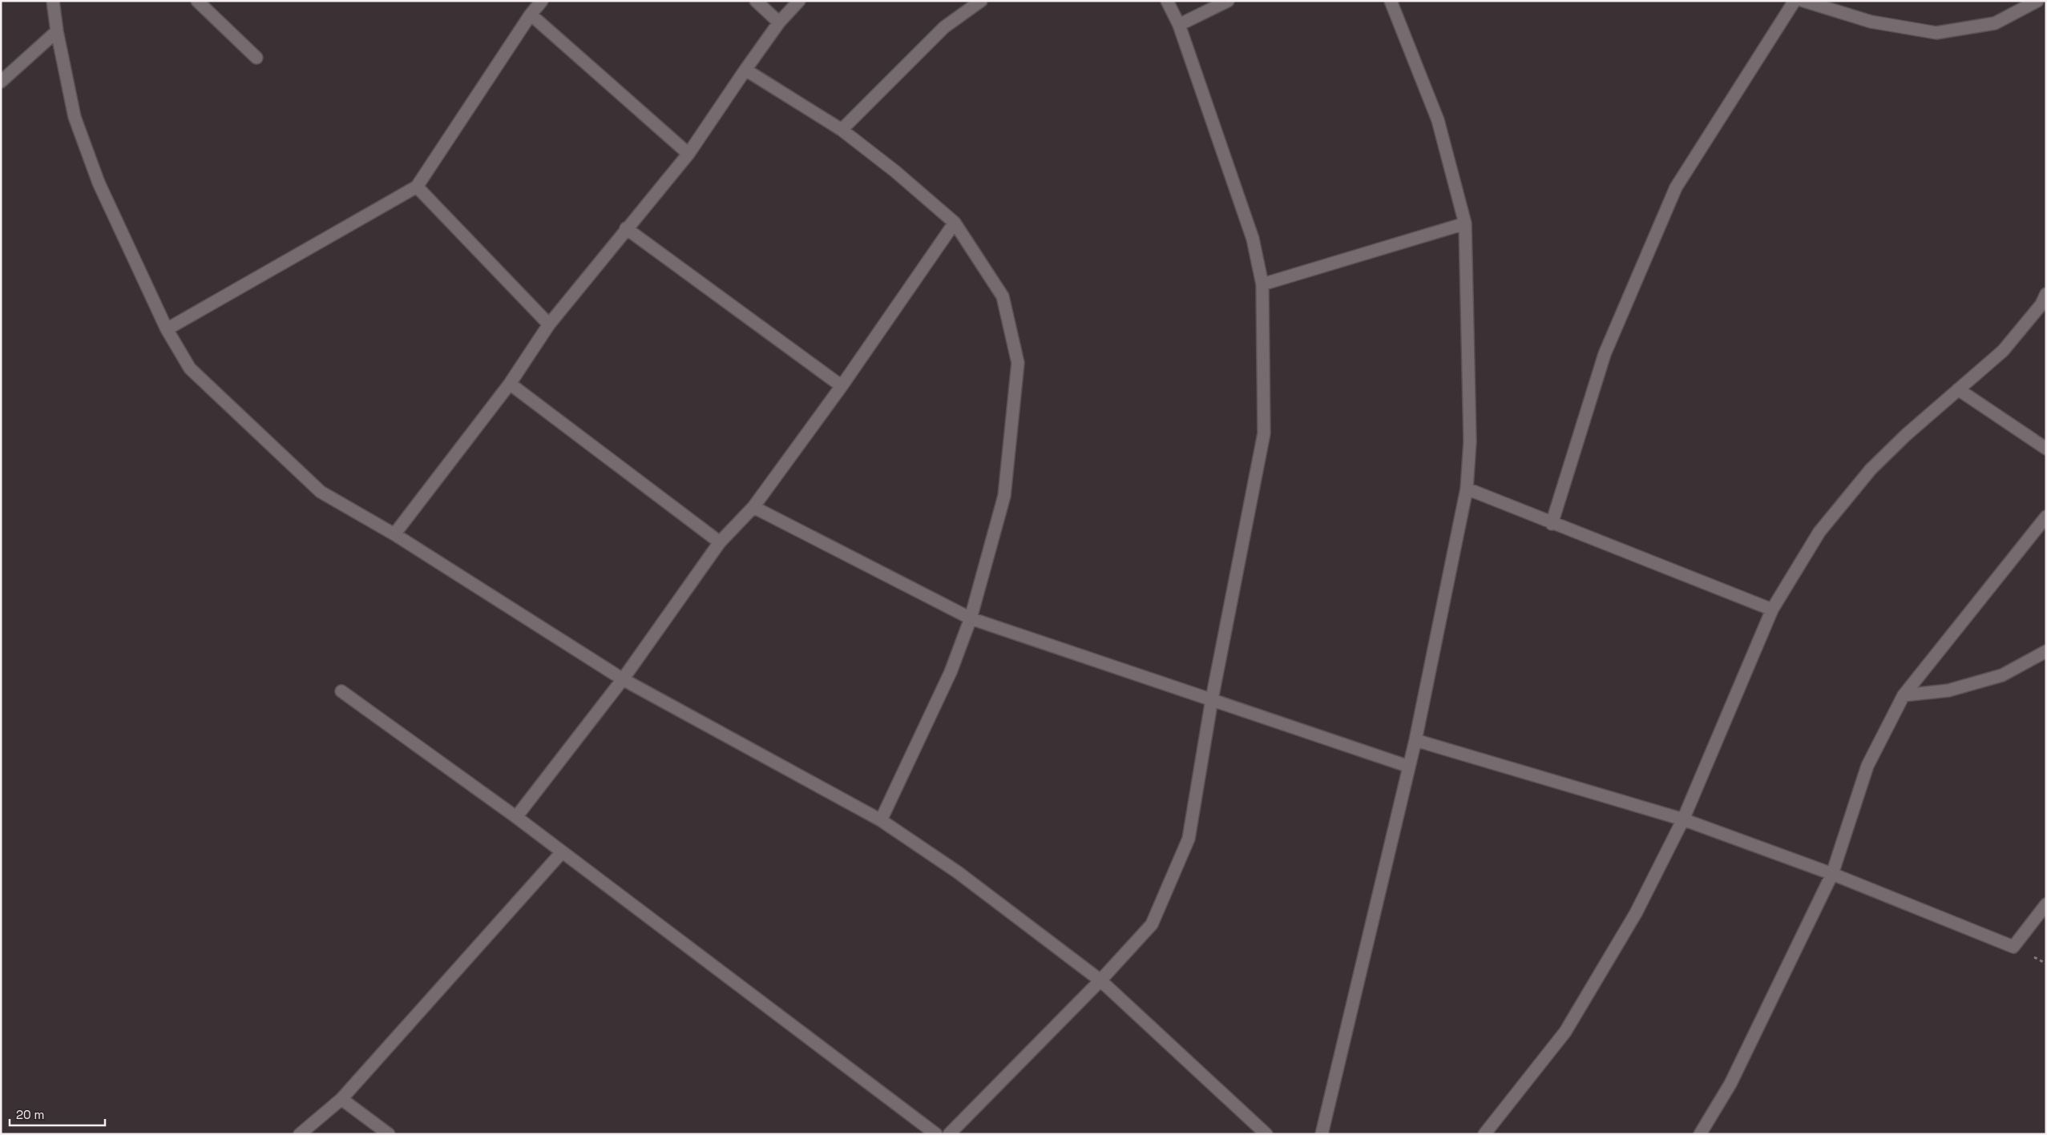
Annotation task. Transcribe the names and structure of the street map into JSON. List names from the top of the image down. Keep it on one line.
{"scale_bar":"20 m"}
